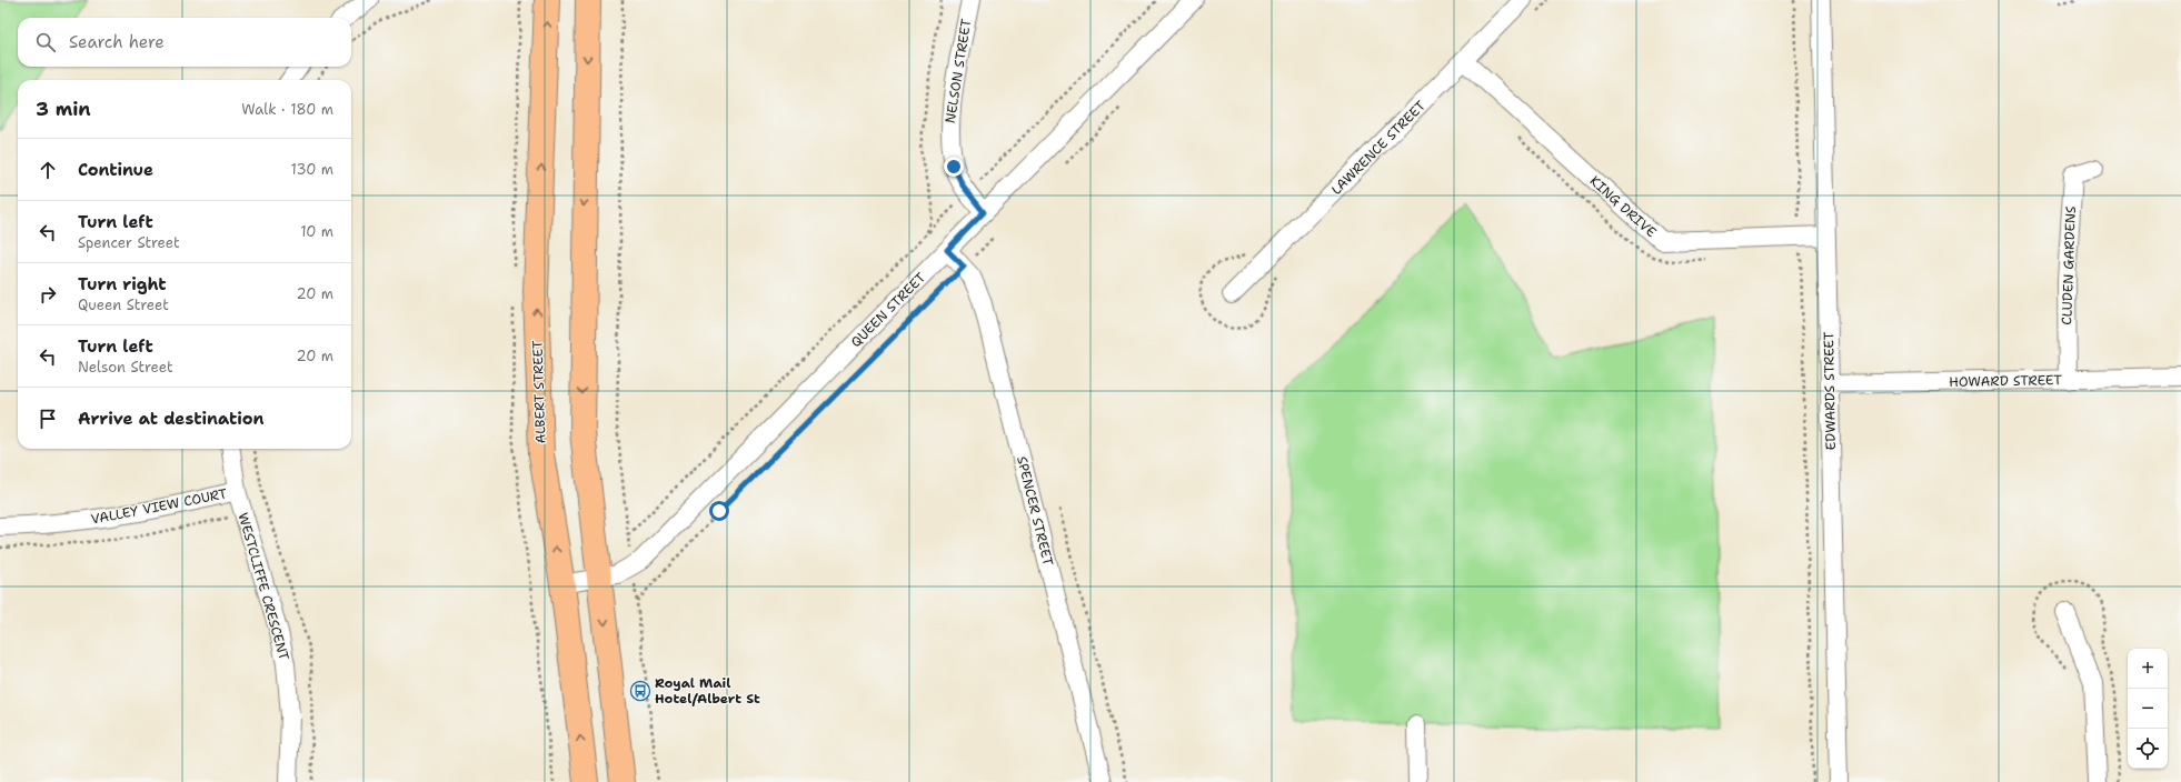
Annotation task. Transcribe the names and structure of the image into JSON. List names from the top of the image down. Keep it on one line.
{"streets":{"highway":["ALBERT STREET"],"street":["NELSON STREET","LAWRENCE STREET","KING DRIVE","CLUDEN GARDENS","QUEEN STREET","HOWARD STREET","EDWARDS STREET","VALLEY VIEW COURT","SPENCER STREET","WESTCLIFFE CRESCENT"]},"crossings":[["NELSON STREET","QUEEN STREET"],["LAWRENCE STREET","KING DRIVE"],["KING DRIVE","EDWARDS STREET"],["CLUDEN GARDENS","HOWARD STREET"],["QUEEN STREET","ALBERT STREET"],["QUEEN STREET","SPENCER STREET"],["HOWARD STREET","EDWARDS STREET"],["VALLEY VIEW COURT","WESTCLIFFE CRESCENT"]],"places":{"bus stop":["Royal Mail Hotel/Albert St"]},"page":{"search":"Search here","heading":["3 min","Walk · 180 m"],"list":[["Continue","130 m"],["Turn left","Spencer Street","10 m"],["Turn right","Queen Street","20 m"],["Turn left","Nelson Street","20 m"],"Arrive at destination"],"map_buttons":["+","−"]}}
